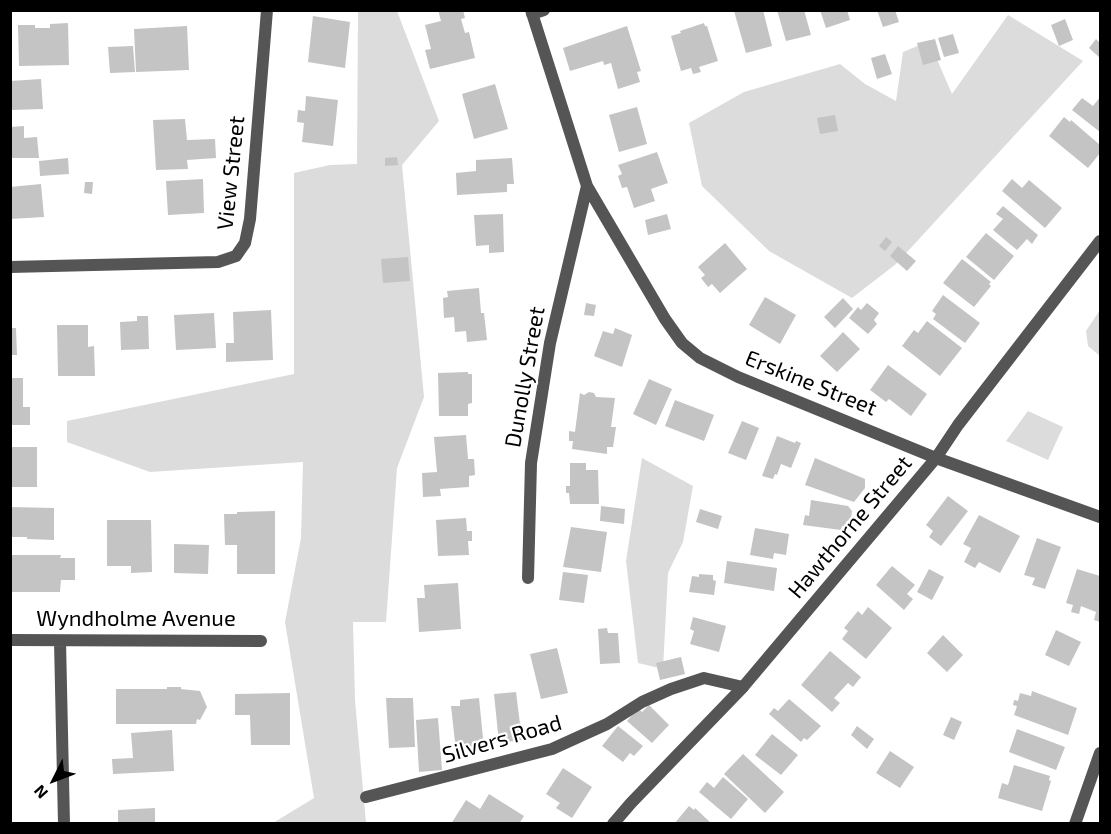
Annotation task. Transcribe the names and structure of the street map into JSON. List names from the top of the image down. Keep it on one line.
{"streets":{"street":["View Street","Dunolly Street","Erskine Street","Hawthorne Street","Wyndholme Avenue","Silvers Road"]},"crossings":[["Dunolly Street","Erskine Street"],["Erskine Street","Hawthorne Street"],["Hawthorne Street","Silvers Road"]],"north":"bottom left"}
